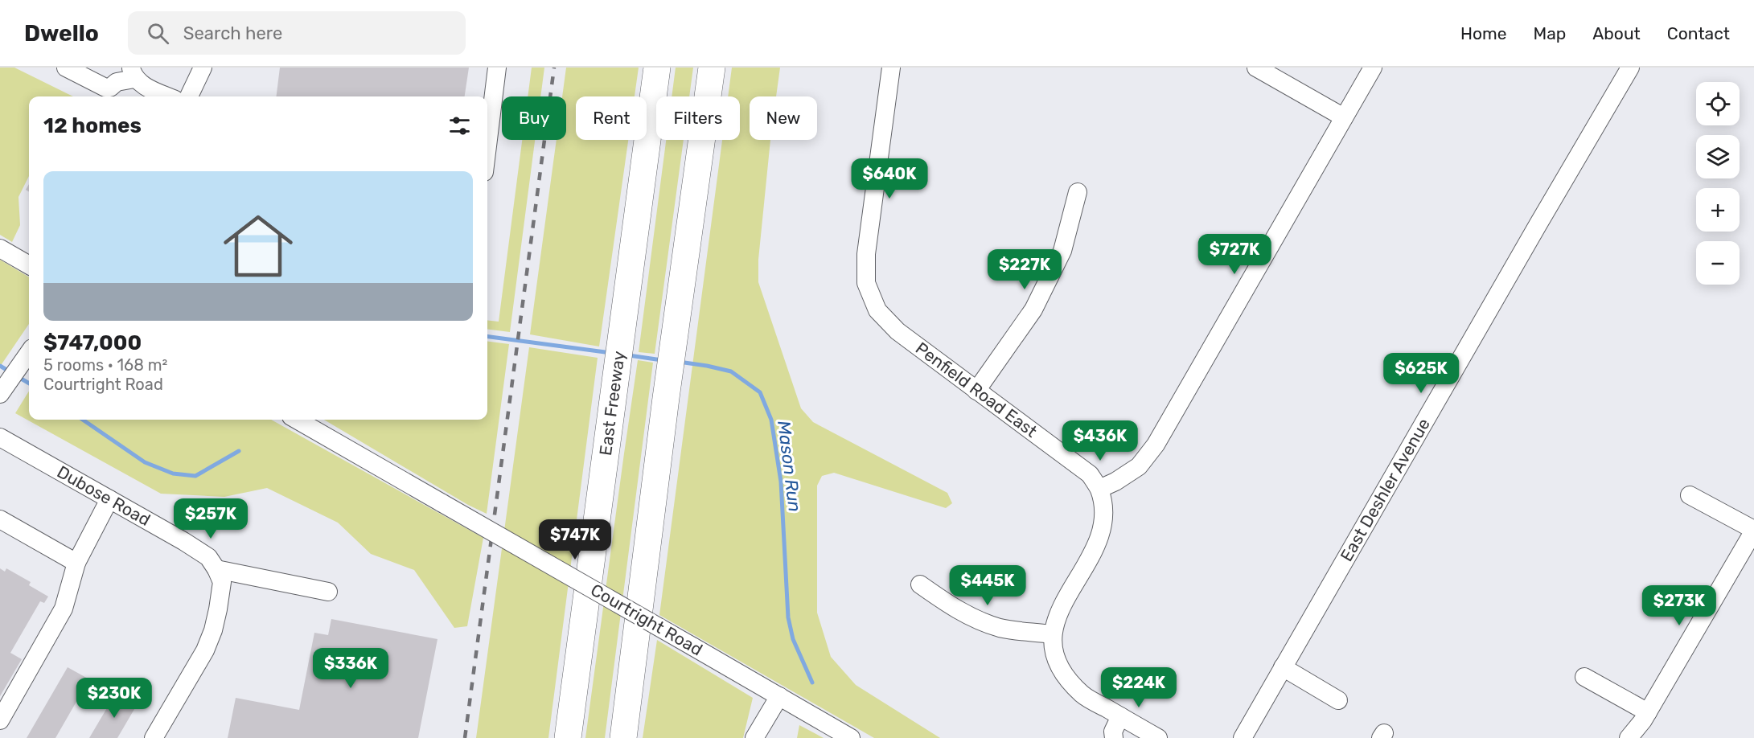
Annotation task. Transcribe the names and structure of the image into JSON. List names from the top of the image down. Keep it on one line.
{"streets":{"highway":["East Freeway"],"street":["Penfield Road East","East Deshler Avenue","Dubose Road","Courtright Road"]},"water":["Mason Run"],"page":{"header":"Dwello","search":"Search here","nav":["Home","Map","About","Contact"],"map_buttons":["+","−"],"chip":["Buy","Rent","Filters","New"],"heading":"12 homes","list":[{"name":"$747,000","note":"5 rooms · 168 m² · Courtright Road"}],"price":["$640K","$727K","$227K","$625K","$436K","$257K","$747K","$445K","$273K","$336K","$224K","$230K"]}}
